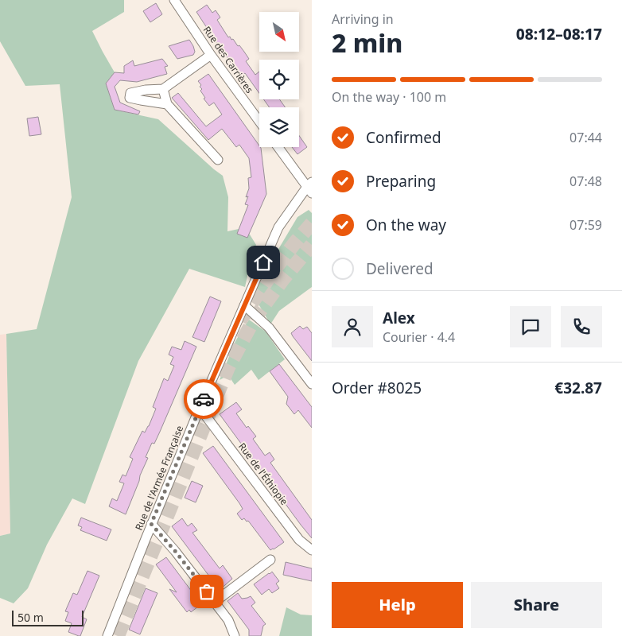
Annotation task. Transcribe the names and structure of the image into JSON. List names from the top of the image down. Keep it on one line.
{"streets":{"street":["Rue des Carrières","Rue de l'Éthiopie","Rue de l'Armée Française"]},"crossings":[["Rue de l'Éthiopie","Rue de l'Armée Française"]],"scale_bar":"50 m","north":"bottom right","page":{"heading":["2 min","Arriving in","08:12–08:17"],"panel":["Alex","Courier · 4.4","Order #8025","€32.87"],"bar":"On the way · 100 m","list":[["Confirmed","07:44"],["Preparing","07:48"],["On the way","07:59"],"Delivered"],"buttons":["Help","Share"],"scale":"50 m"}}
